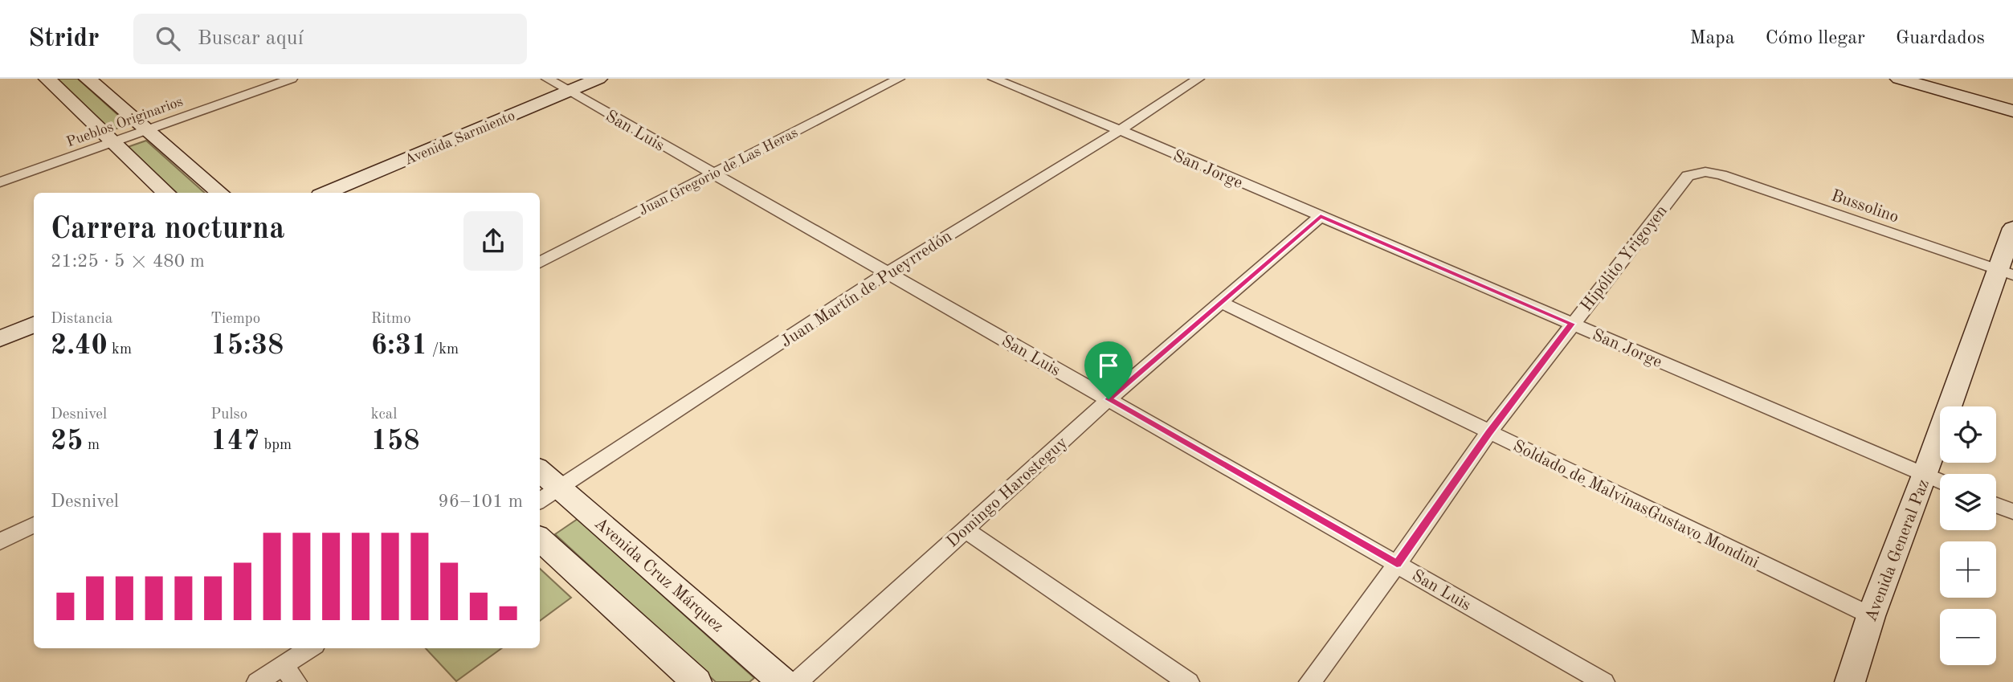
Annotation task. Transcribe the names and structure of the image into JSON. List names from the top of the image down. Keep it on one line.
{"streets":{"main road":["Avenida Sarmiento","Avenida General Paz","Avenida Cruz Márquez"],"street":["Pueblos Originarios","San Luis","San Jorge","Juan Gregorio de Las Heras","Bussolino","Hipólito Yrigoyen","Juan Martín de Pueyrredón","Domingo Harosteguy","Soldado de MalvinasGustavo Mondini"]},"crossings":[["San Luis","Avenida Sarmiento"],["San Luis","Juan Gregorio de Las Heras"],["San Luis","Hipólito Yrigoyen"],["San Luis","Juan Martín de Pueyrredón"],["San Luis","Domingo Harosteguy"],["San Jorge","Hipólito Yrigoyen"],["San Jorge","Juan Martín de Pueyrredón"],["San Jorge","Domingo Harosteguy"],["San Jorge","Avenida General Paz"],["Bussolino","Hipólito Yrigoyen"],["Bussolino","Avenida General Paz"],["Hipólito Yrigoyen","Soldado de MalvinasGustavo Mondini"],["Juan Martín de Pueyrredón","Avenida Cruz Márquez"],["Domingo Harosteguy","Soldado de MalvinasGustavo Mondini"],["Soldado de MalvinasGustavo Mondini","Avenida General Paz"]],"page":{"header":"Stridr","search":"Buscar aquí","nav":["Mapa","Cómo llegar","Guardados"],"heading":["Carrera nocturna","21:25 · 5 × 480 m"],"stats":[["Distancia","2.40 km"],["Tiempo","15:38"],["Ritmo","6:31 /km"],["Desnivel","25 m"],["Pulso","147 bpm"],["kcal","158"]],"map_buttons":["+","−"],"chart":["Desnivel","96–101 m"]}}
